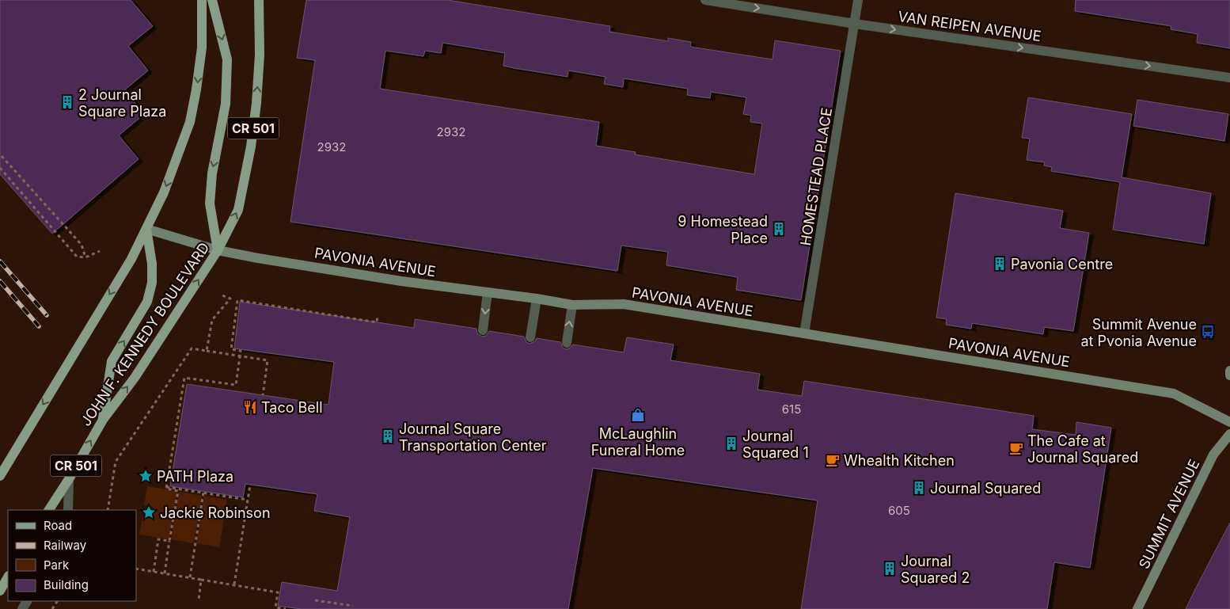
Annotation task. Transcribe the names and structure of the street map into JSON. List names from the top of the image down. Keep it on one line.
{"streets":{"main road":["CR 501","JOHN F. KENNEDY BOULEVARD"],"street":["VAN REIPEN AVENUE","HOMESTEAD PLACE","PAVONIA AVENUE","SUMMIT AVENUE"]},"crossings":[["VAN REIPEN AVENUE","HOMESTEAD PLACE"],["HOMESTEAD PLACE","PAVONIA AVENUE"],["PAVONIA AVENUE","JOHN F. KENNEDY BOULEVARD"]],"one_way":["VAN REIPEN AVENUE"],"places":{"building":["2 Journal Square Plaza","9 Homestead Place","Pavonia Centre","Journal Square Transportation Center","Journal Squared 1","Journal Squared","Journal Squared 2"],"bus stop":["Summit Avenue at Pvonia Avenue"],"restaurant":["Taco Bell"],"shop":["McLaughlin Funeral Home"],"cafe":["The Cafe at Journal Squared","Whealth Kitchen"],"place":["PATH Plaza","Jackie Robinson"]},"house_numbers":["2932","2932","615","605"],"legend":["Road","Railway","Park","Building"]}
